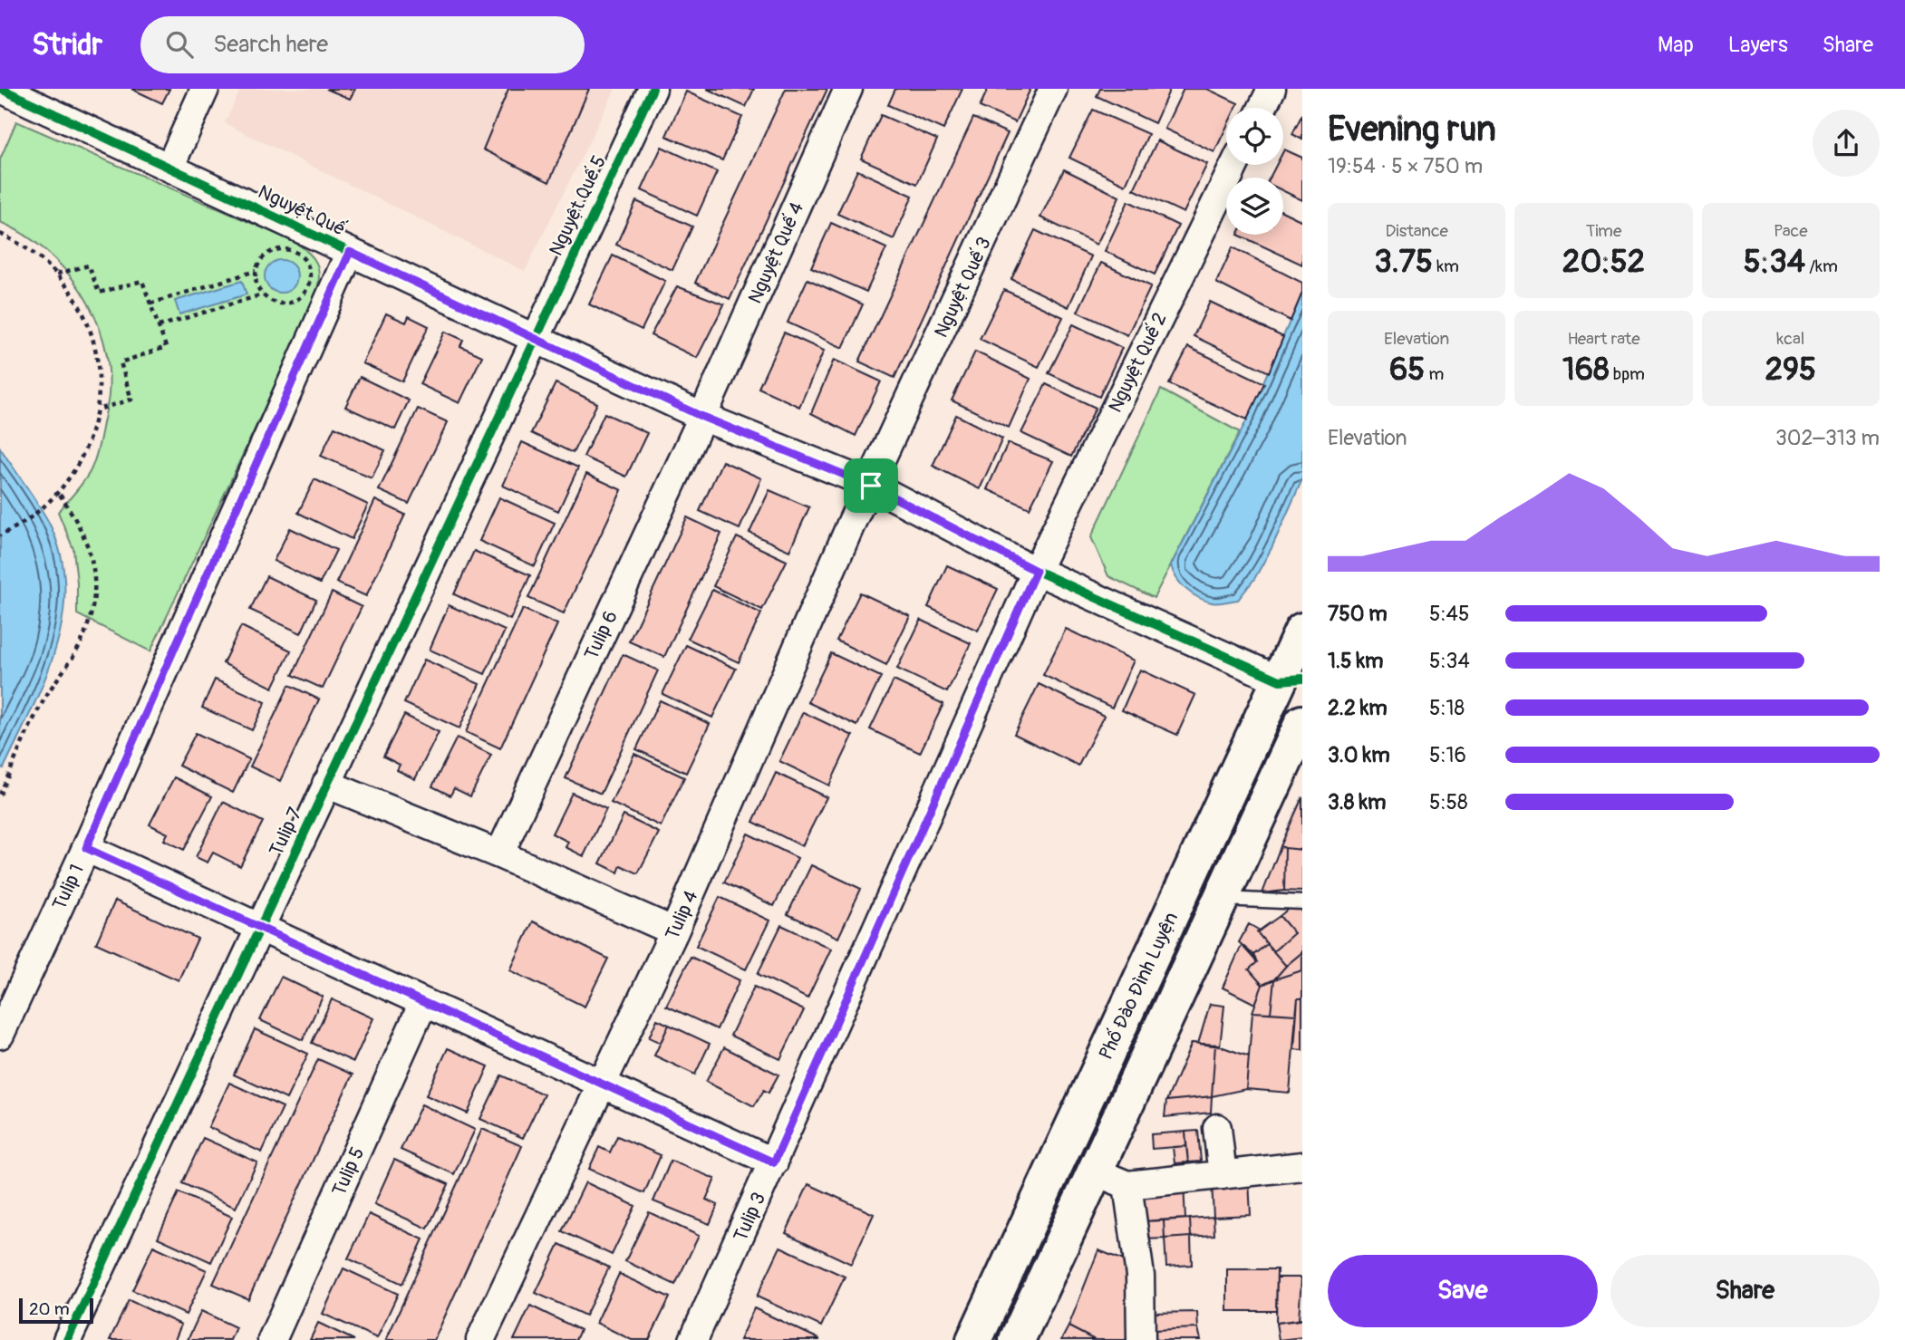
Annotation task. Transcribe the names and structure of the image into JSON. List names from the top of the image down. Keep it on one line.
{"streets":{"main road":["Phố Đào Đình Luyện"],"street":["Nguyệt Quế 5","Nguyệt Quế","Nguyệt Quế 4","Nguyệt Quế 3","Nguyệt Quế 2","Tulip 6","Tulip 7","Tulip 1","Tulip 4","Tulip 5","Tulip 3"]},"crossings":[["Nguyệt Quế 5","Nguyệt Quế"],["Nguyệt Quế 5","Tulip 7"],["Nguyệt Quế","Nguyệt Quế 4"],["Nguyệt Quế","Nguyệt Quế 3"],["Nguyệt Quế","Nguyệt Quế 2"],["Nguyệt Quế","Tulip 6"],["Nguyệt Quế","Tulip 7"],["Nguyệt Quế","Tulip 1"],["Nguyệt Quế","Tulip 4"],["Nguyệt Quế","Phố Đào Đình Luyện"],["Nguyệt Quế","Tulip 3"],["Nguyệt Quế 4","Tulip 6"],["Nguyệt Quế 3","Tulip 4"],["Nguyệt Quế 2","Tulip 3"]],"scale_bar":"20 m","page":{"header":"Stridr","search":"Search here","nav":["Map","Layers","Share"],"heading":["Evening run","19:54 · 5 × 750 m"],"stats":[["Distance","3.75 km"],["Time","20:52"],["Pace","5:34 /km"],["Elevation","65 m"],["Heart rate","168 bpm"],["kcal","295"]],"chart":["Elevation","302–313 m"],"list":[{"name":"750 m","note":"5:45"},{"name":"1.5 km","note":"5:34"},{"name":"2.2 km","note":"5:18"},{"name":"3.0 km","note":"5:16"},{"name":"3.8 km","note":"5:58"}],"buttons":["Save","Share"],"scale":"20 m"}}
